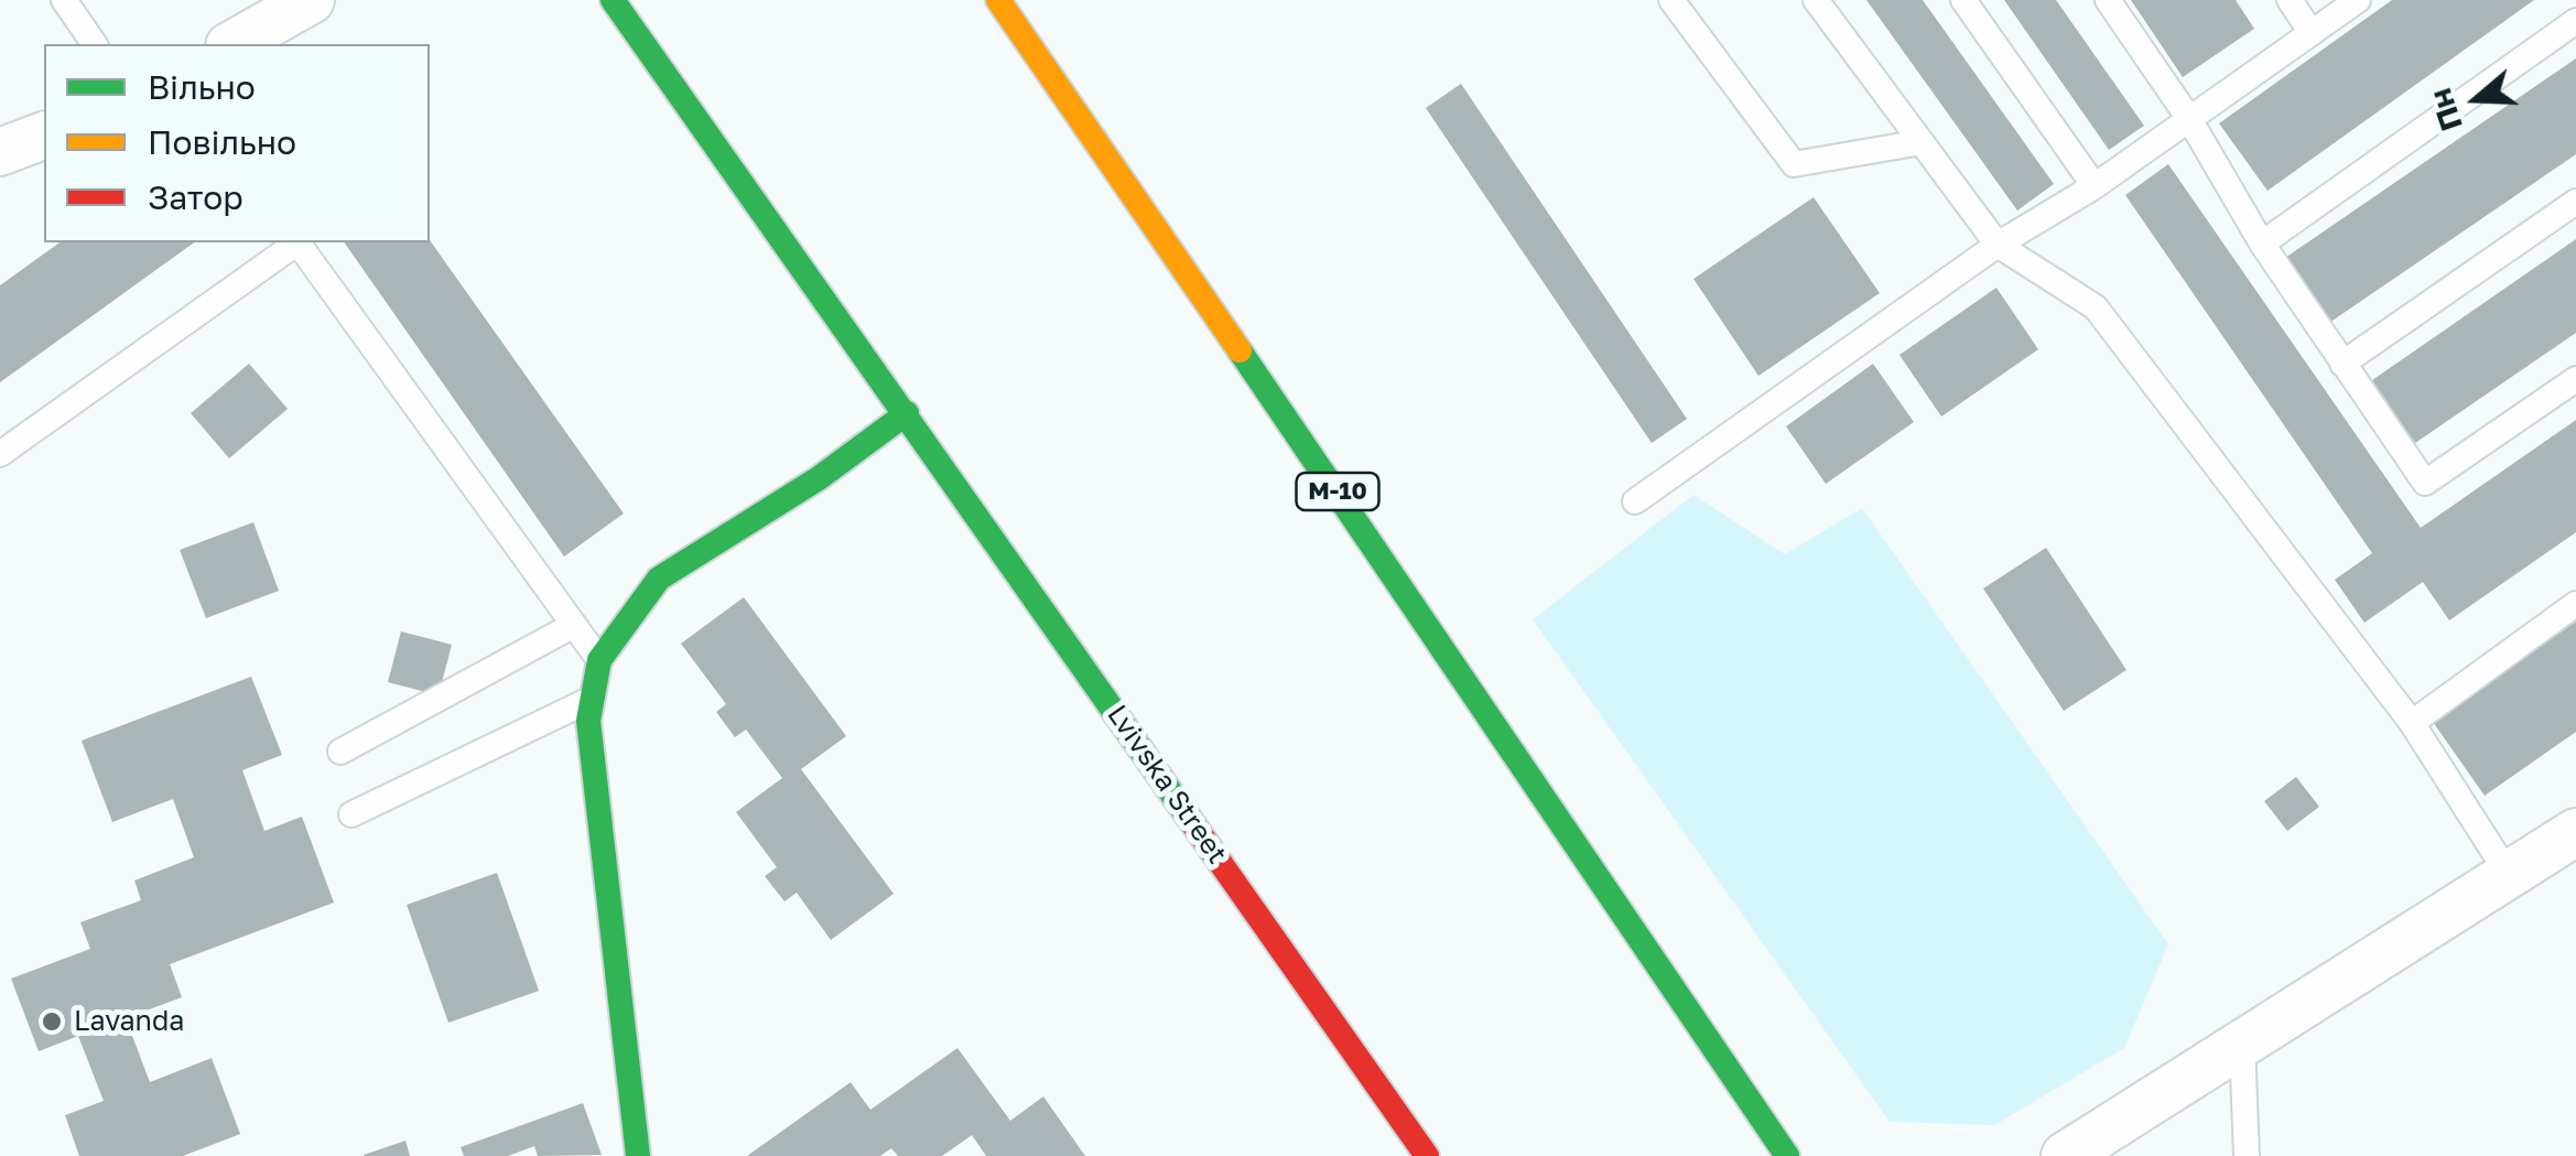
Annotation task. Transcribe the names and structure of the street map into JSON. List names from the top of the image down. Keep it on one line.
{"streets":{"main road":["М-10","Lvivska Street"]},"places":["Lavanda"],"legend":["Вільно","Повільно","Затор"],"north":"left"}
